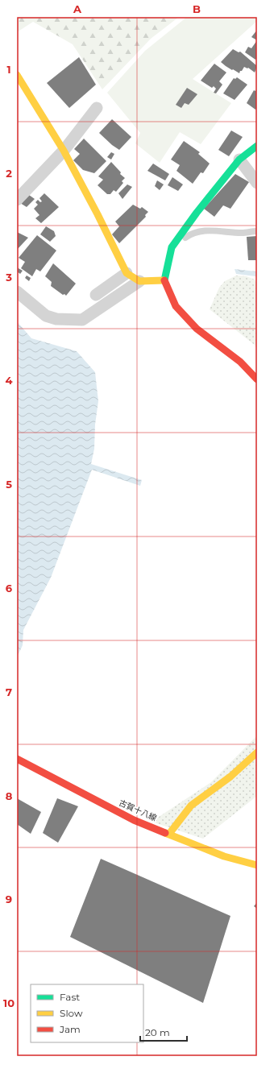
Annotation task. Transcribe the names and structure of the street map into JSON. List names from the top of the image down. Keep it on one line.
{"streets":{"street":["古賀十八線"]},"legend":["Fast","Slow","Jam"],"scale_bar":"20 m","grid":{"columns":["A","B"],"rows":["1","2","3","4","5","6","7","8","9","10"]}}
